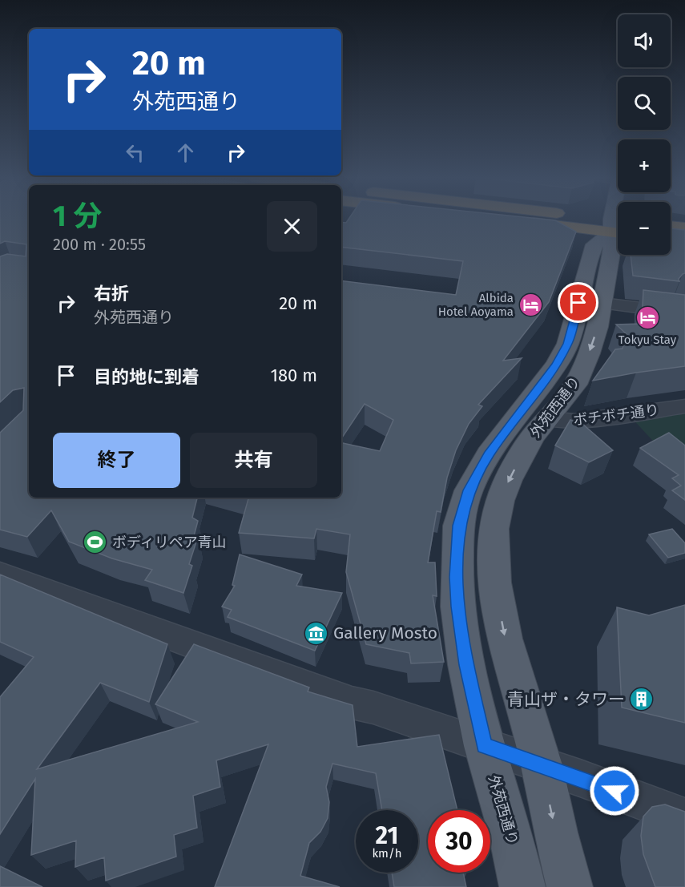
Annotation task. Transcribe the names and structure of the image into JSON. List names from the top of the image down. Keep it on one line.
{"streets":{"main road":["外苑西通り"],"street":["ボチボチ通り"]},"crossings":[["外苑西通り","ボチボチ通り"]],"places":{"hotel":["Albida Hotel Aoyama","Tokyu Stay"],"sports":["ボディリペア青山"],"museum":["Gallery Mosto"],"building":["青山ザ・タワー"]},"page":{"map_buttons":["+","−"],"turn":["20 m","外苑西通り"],"heading":["1 分","200 m · 20:55"],"list":[{"name":"右折","note":"外苑西通り","value":"20 m"},{"name":"目的地に到着","value":"180 m"}],"buttons":["終了","共有"],"speed":"21 km/h","limit":"30"}}
